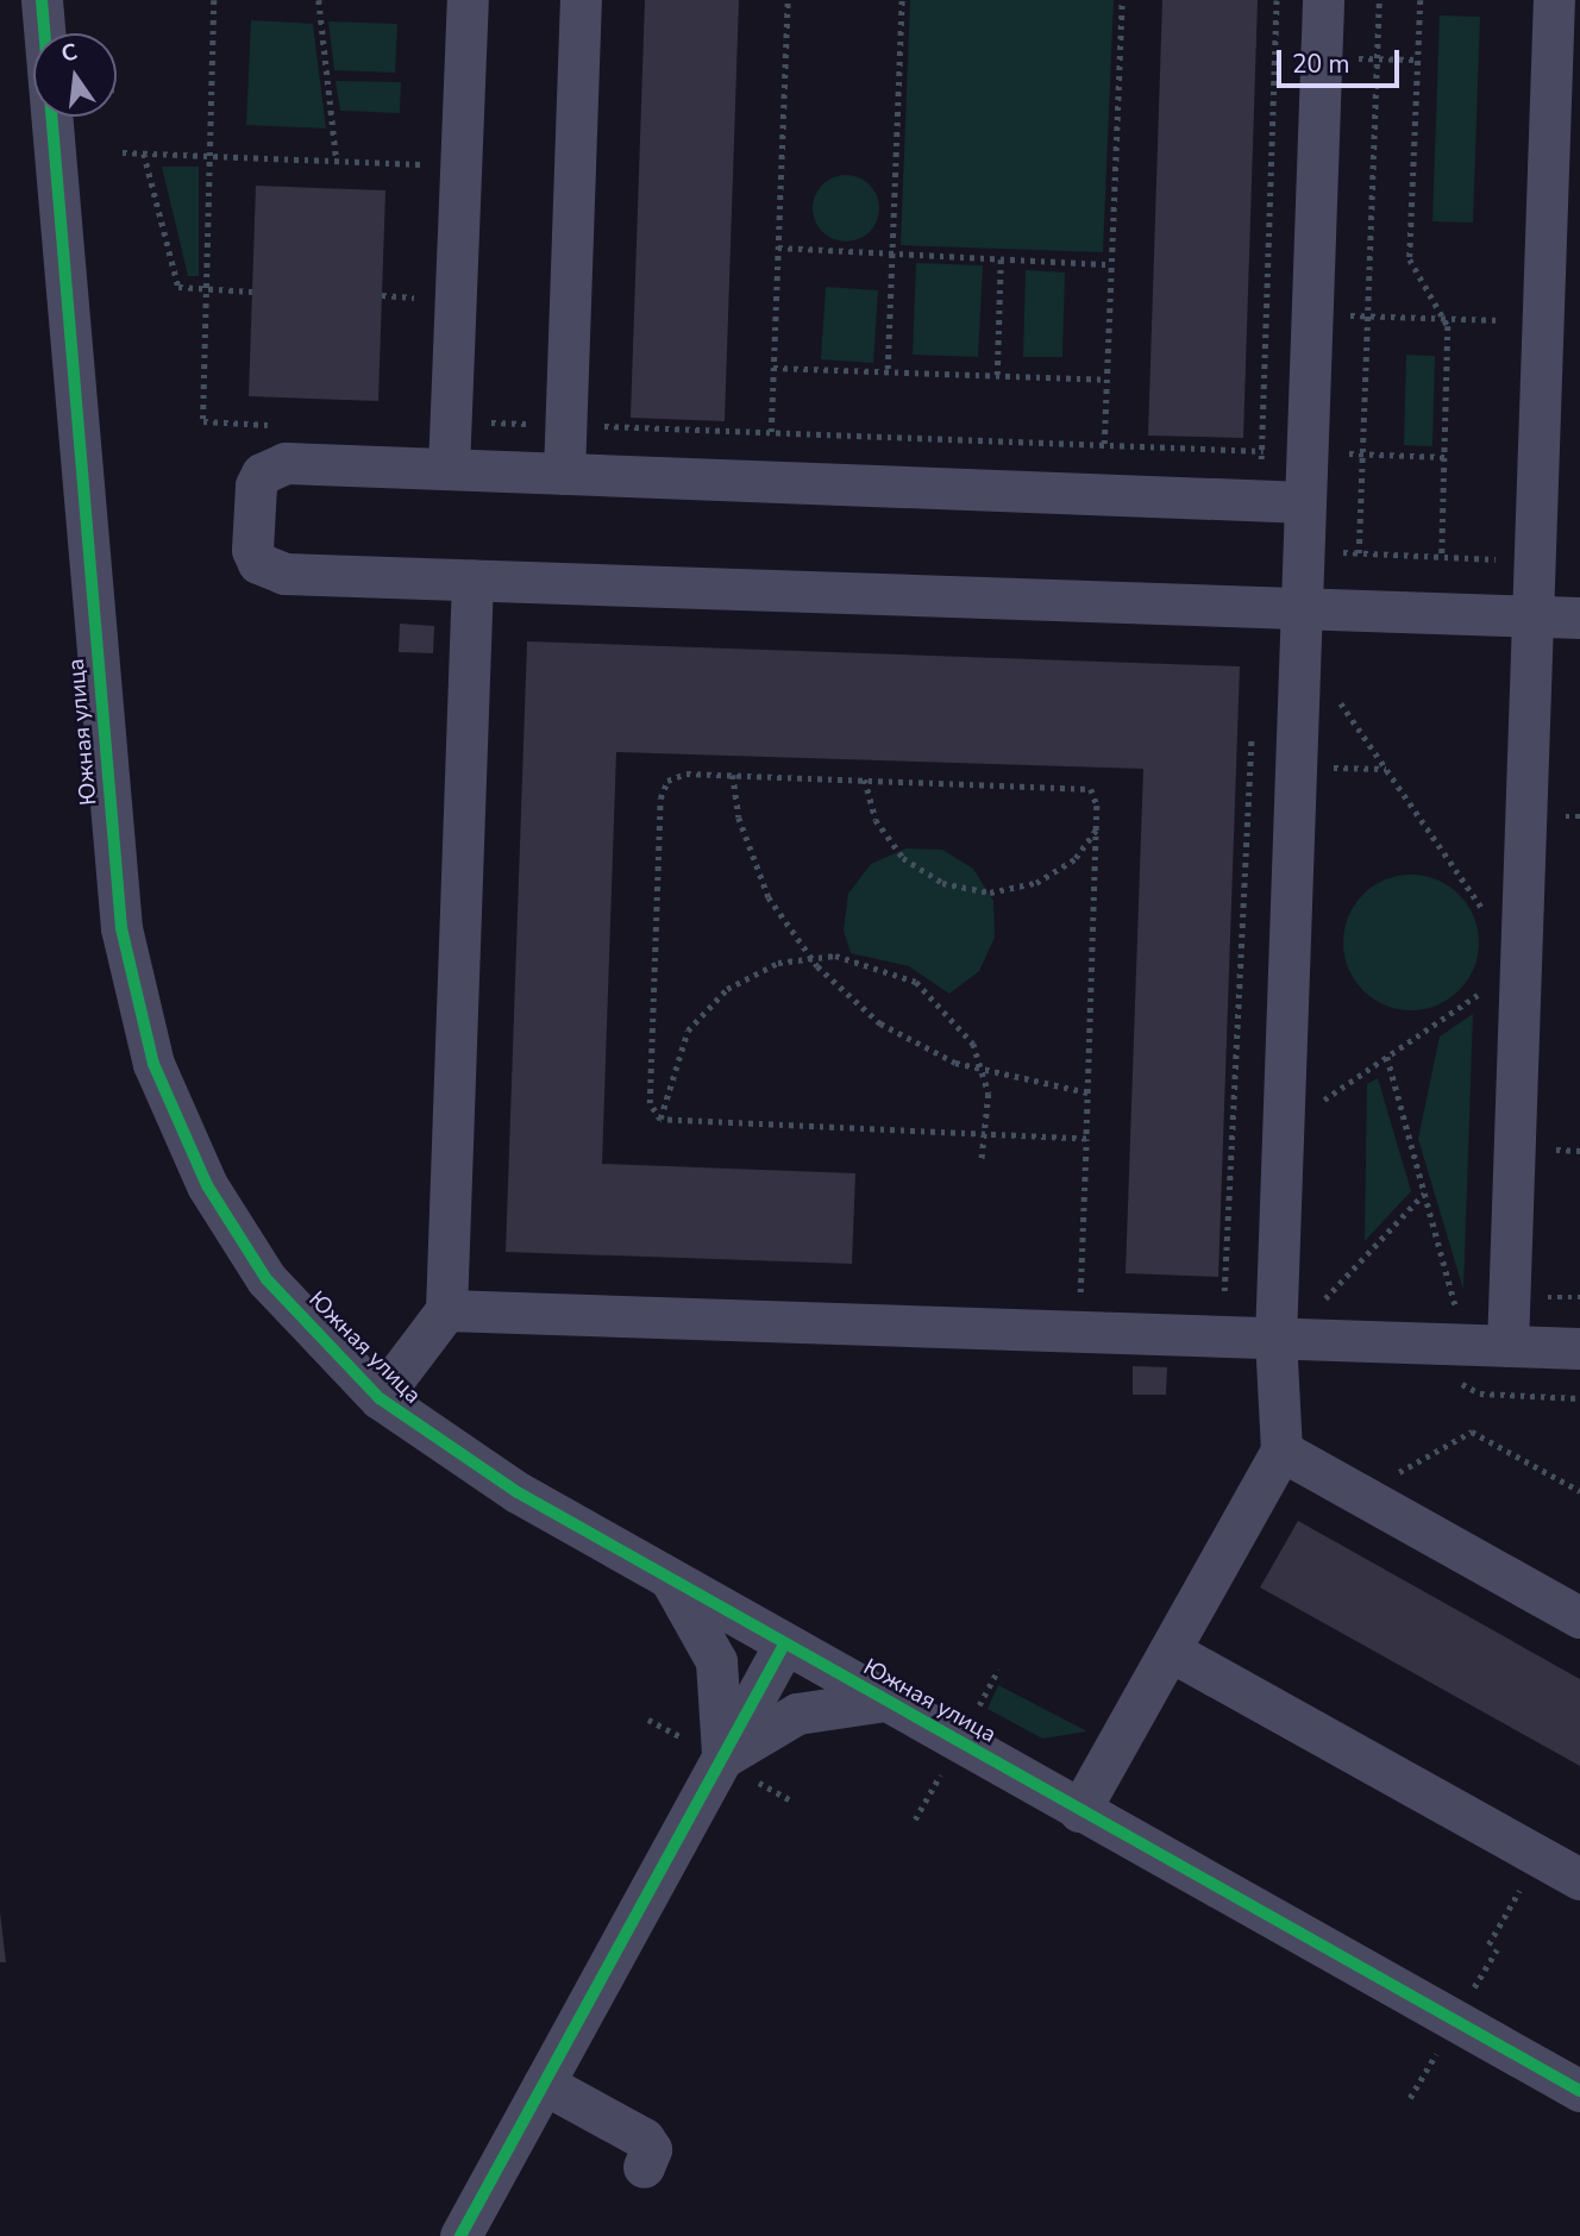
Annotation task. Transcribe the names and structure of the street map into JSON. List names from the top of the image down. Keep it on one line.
{"streets":{"street":["Южная улица"]},"scale_bar":"20 m","north":"top"}
